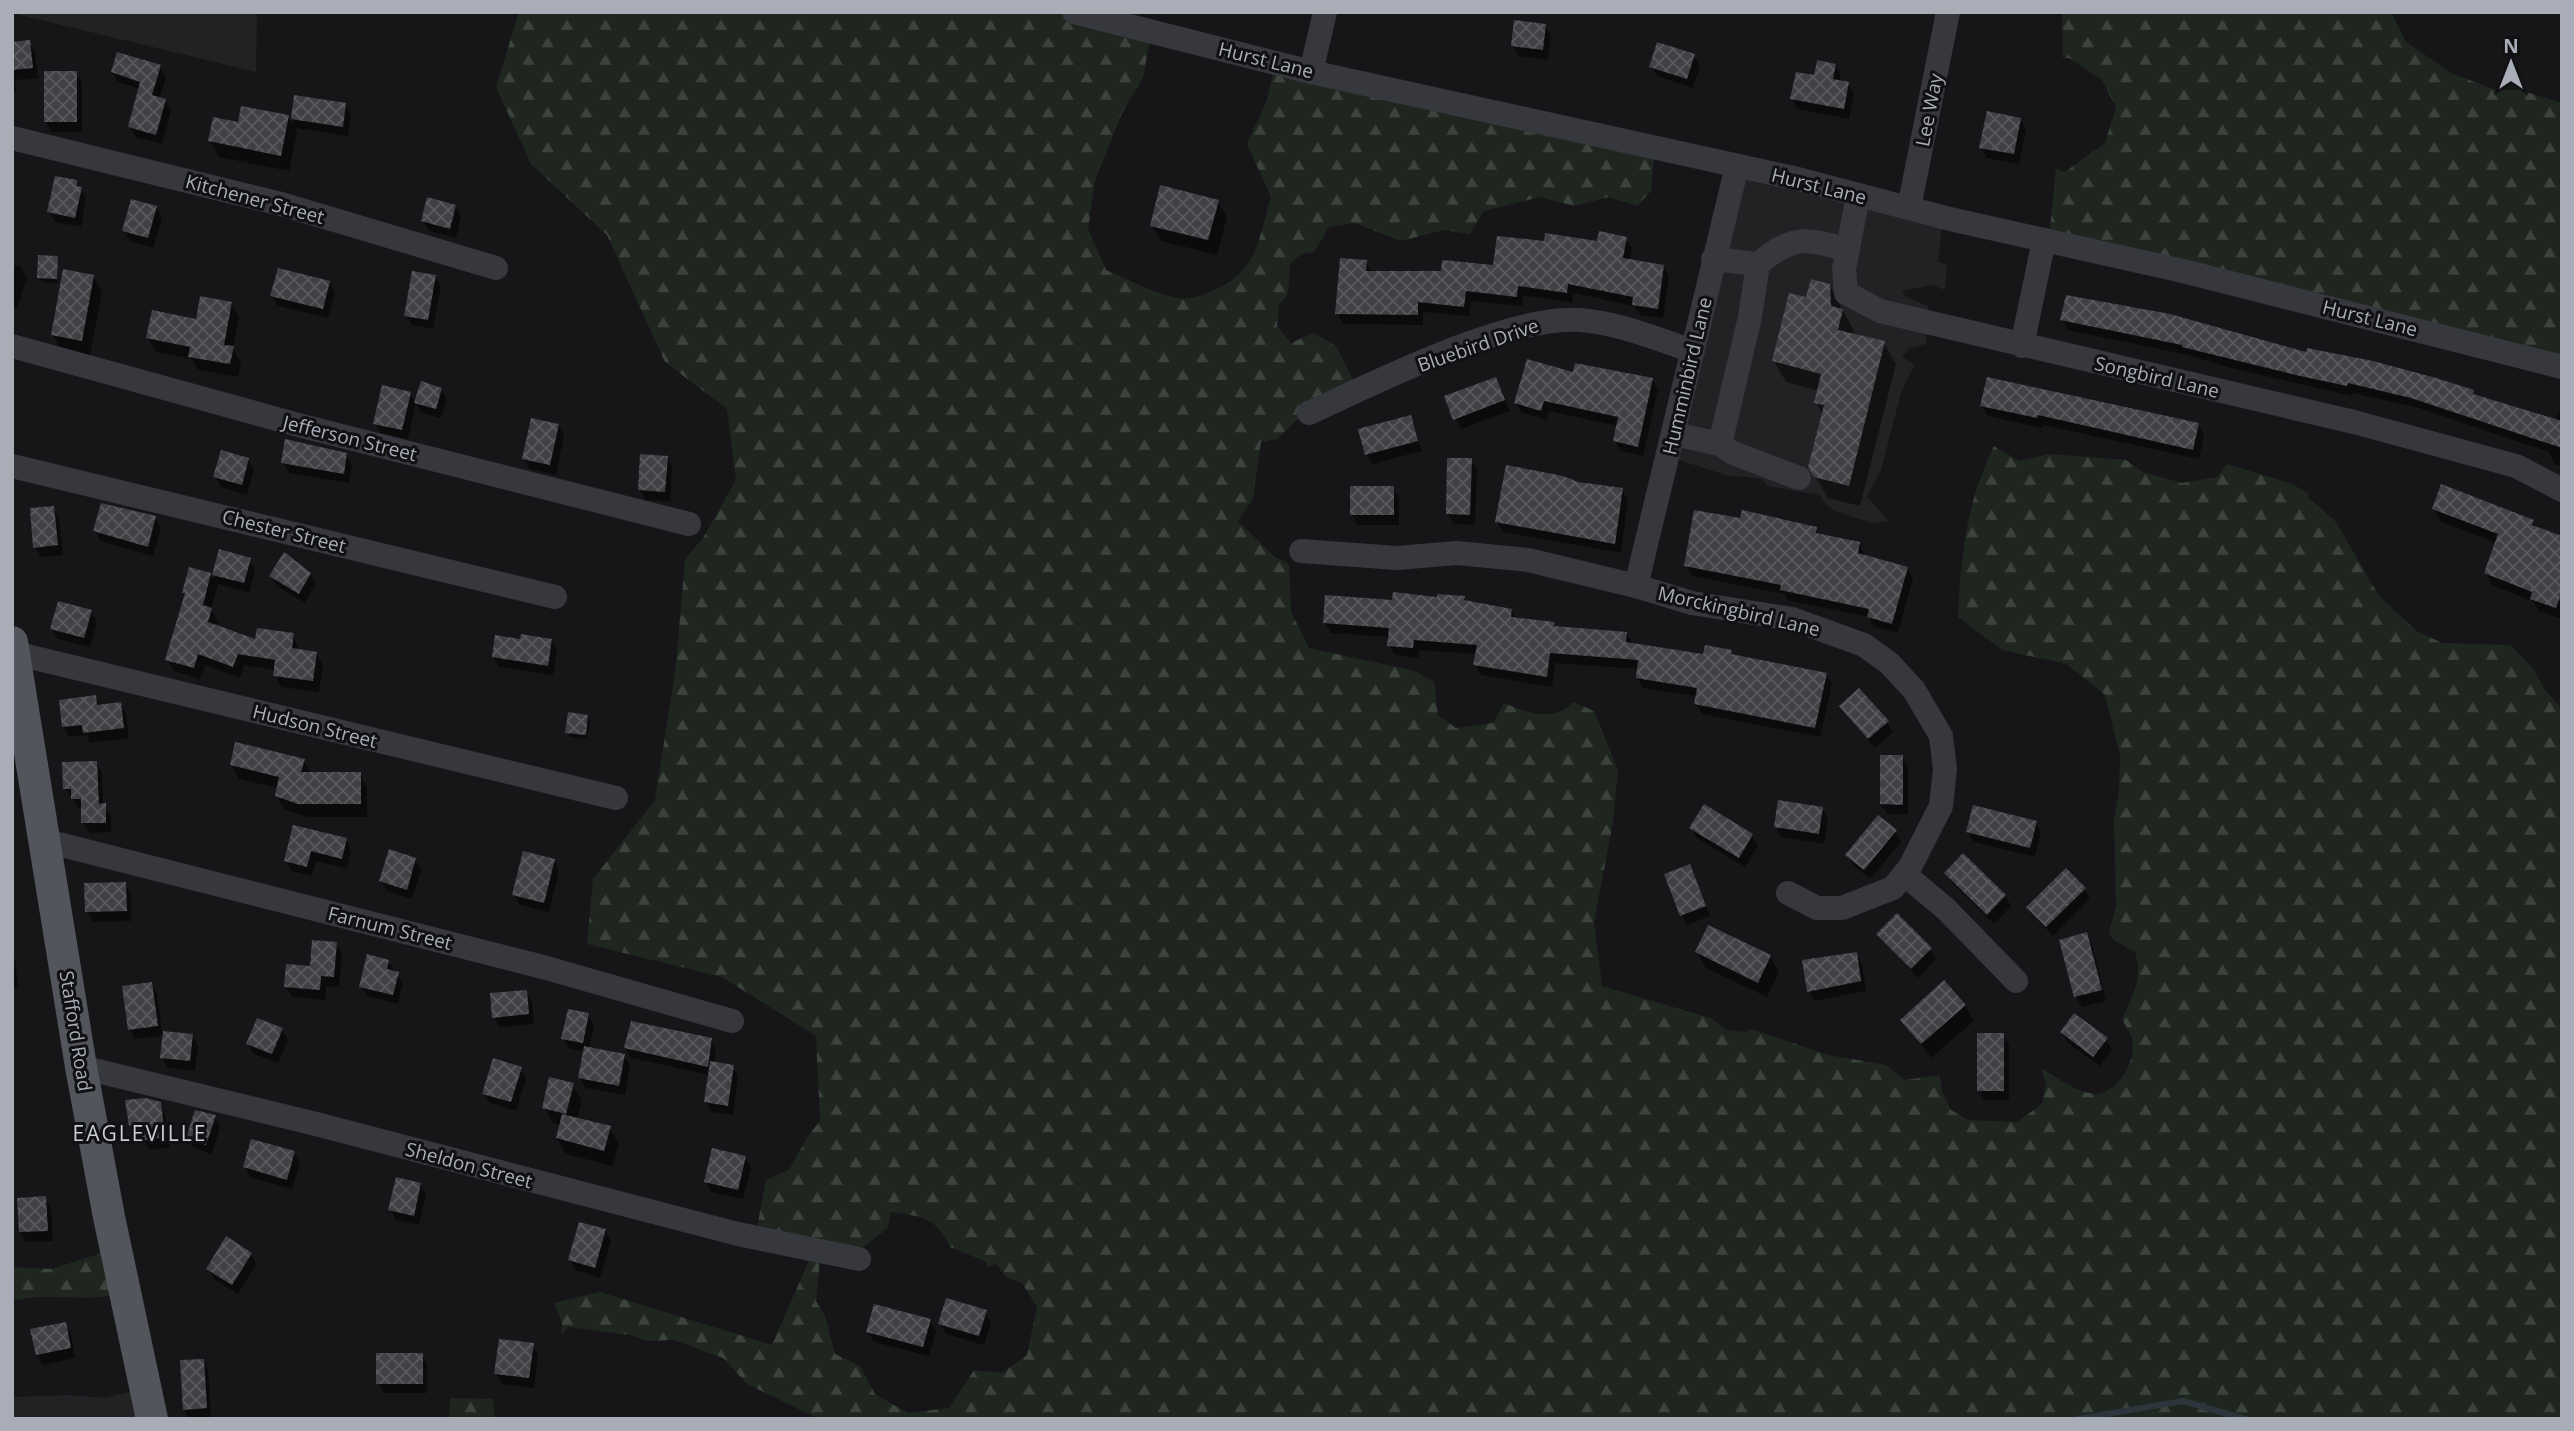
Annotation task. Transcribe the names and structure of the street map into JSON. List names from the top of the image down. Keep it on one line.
{"streets":{"main road":["Stafford Road"],"street":["Hurst Lane","Lee Way","Kitchener Street","Bluebird Drive","Humminbird Lane","Songbird Lane","Jefferson Street","Chester Street","Morckingbird Lane","Hudson Street","Farnum Street","Sheldon Street"]},"crossings":[["Hurst Lane","Lee Way"],["Hurst Lane","Humminbird Lane"],["Hurst Lane","Songbird Lane"],["Bluebird Drive","Humminbird Lane"],["Humminbird Lane","Morckingbird Lane"],["Hudson Street","Stafford Road"],["Farnum Street","Stafford Road"],["Stafford Road","Sheldon Street"]],"districts":["EAGLEVILLE"],"north":"top"}
